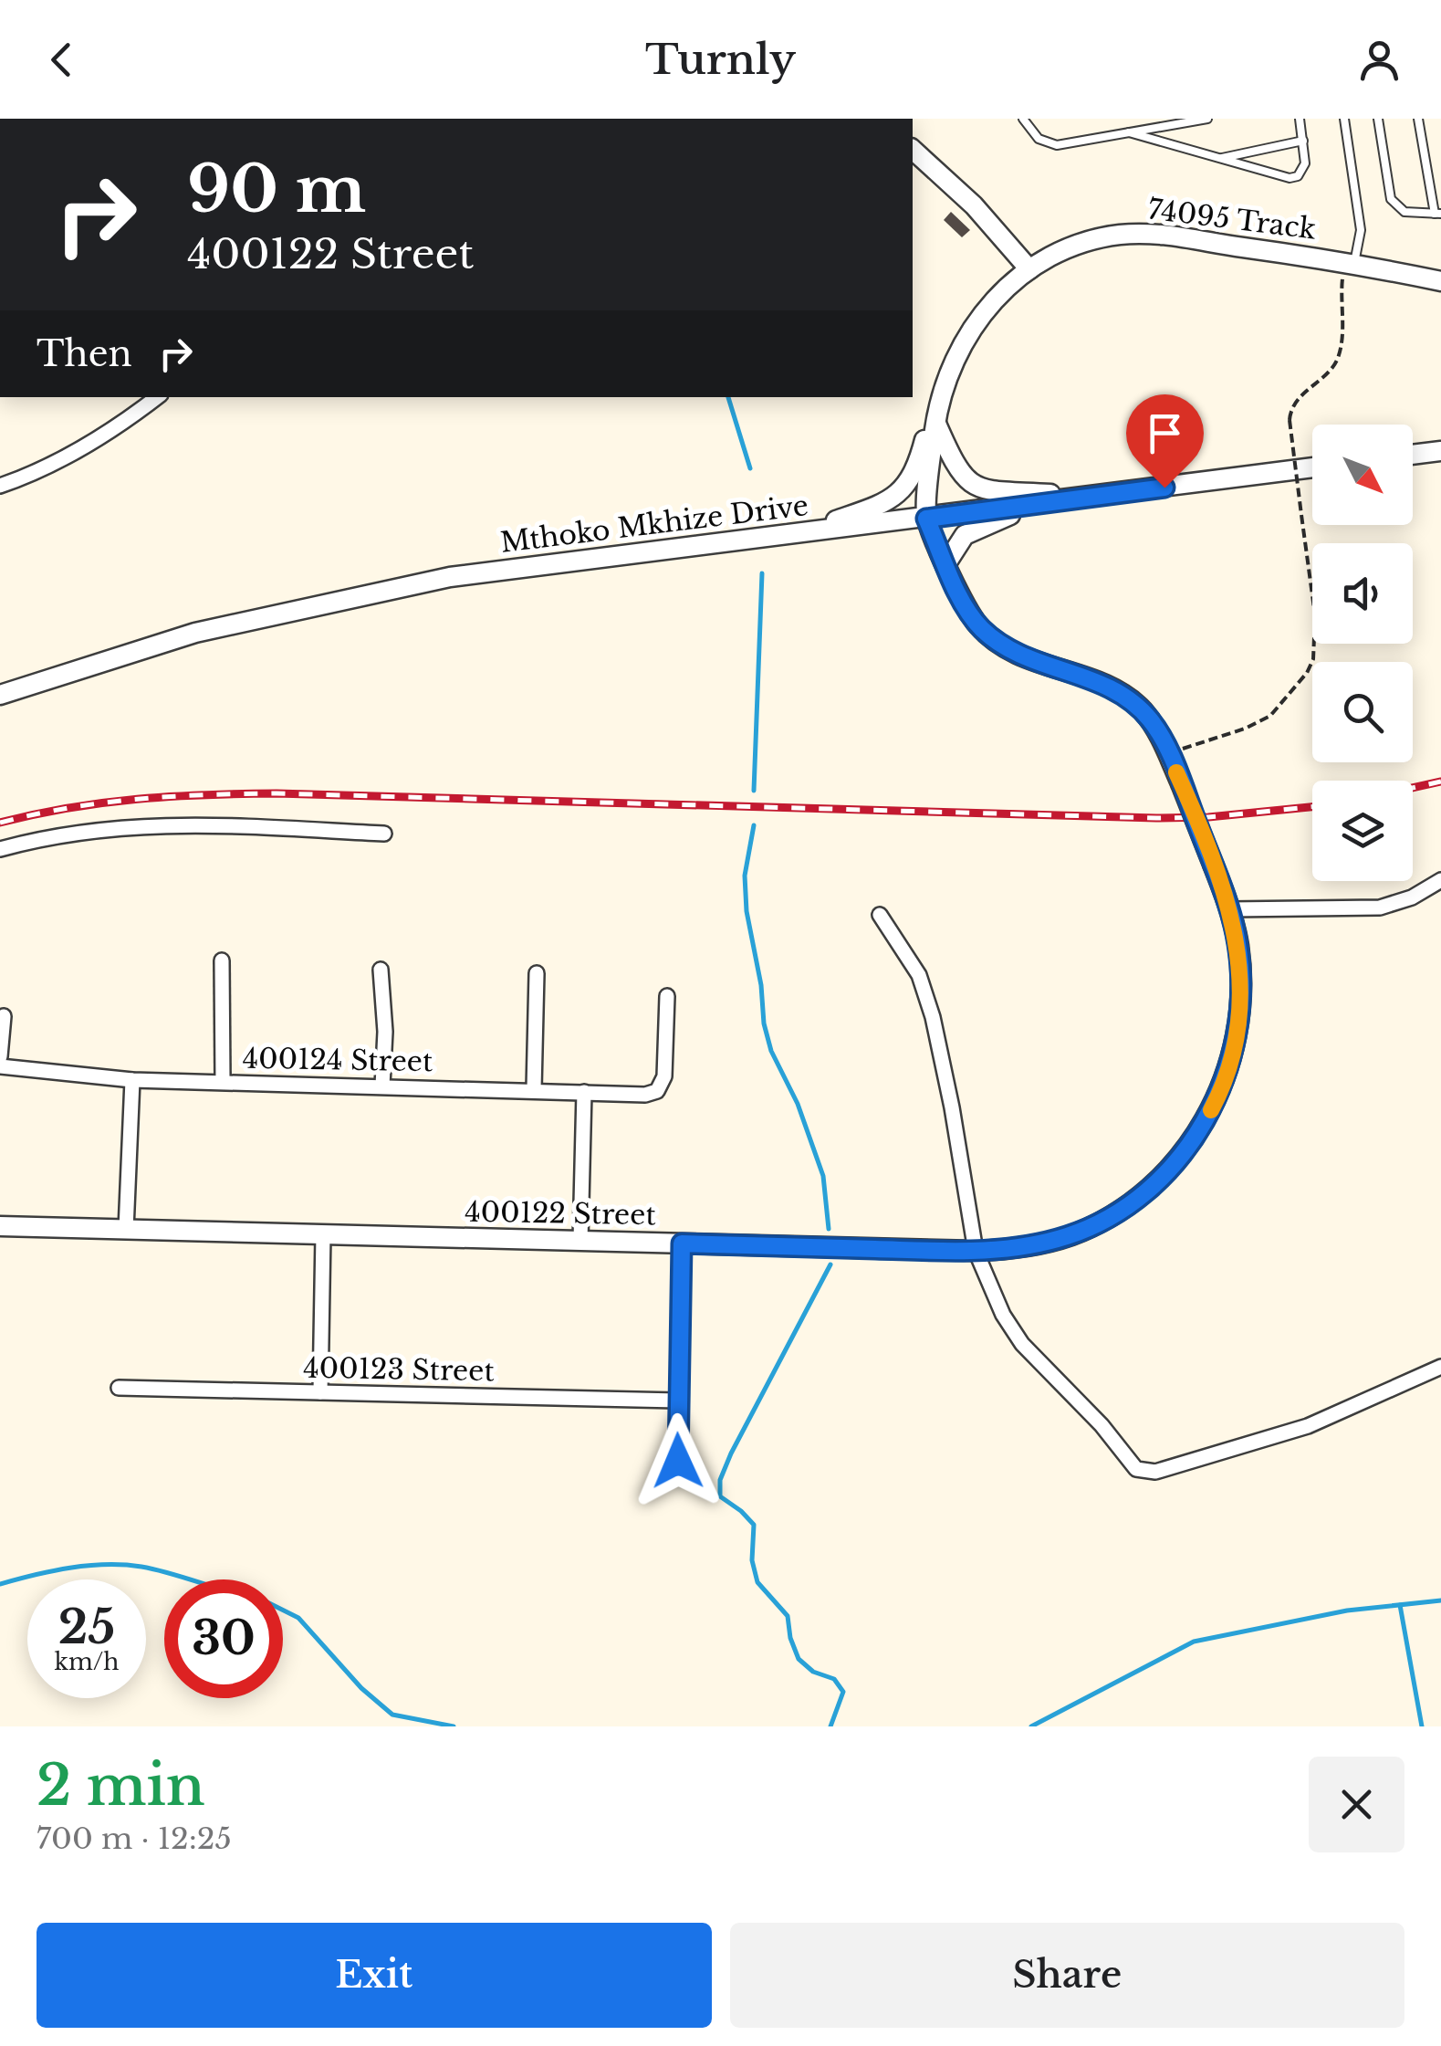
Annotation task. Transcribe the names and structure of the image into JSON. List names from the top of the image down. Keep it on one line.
{"streets":{"street":["74095 Track","Mthoko Mkhize Drive","400124 Street","400122 Street","400123 Street"]},"crossings":[["74095 Track","Mthoko Mkhize Drive"],["74095 Track","400122 Street"],["Mthoko Mkhize Drive","400122 Street"]],"north":"bottom right","page":{"header":"Turnly","turn":["90 m","400122 Street"],"then":"Then","speed":"25 km/h","limit":"30","heading":["2 min","700 m · 12:25"],"buttons":["Exit","Share"]}}
